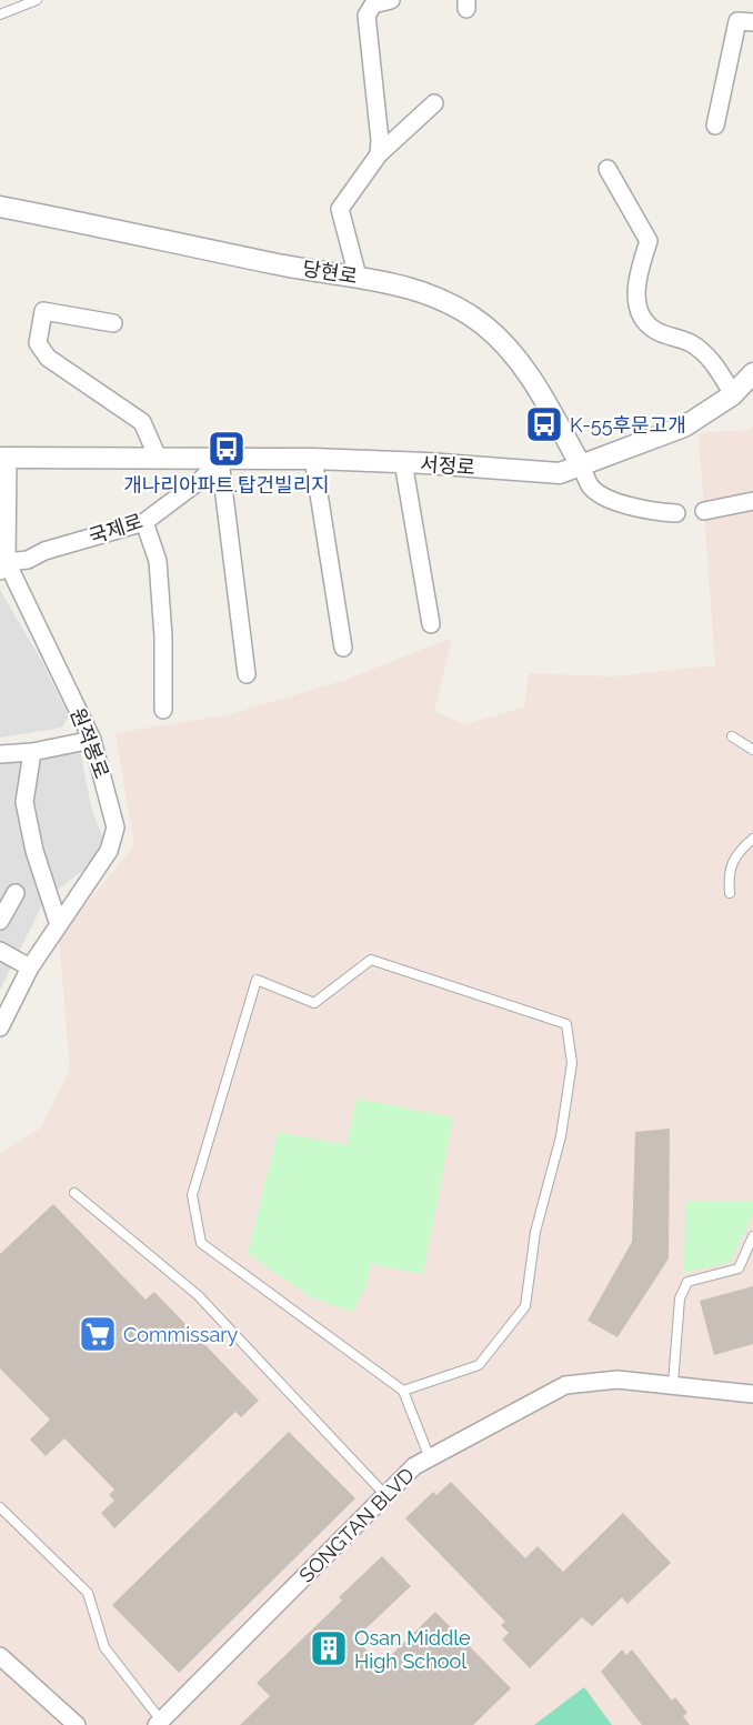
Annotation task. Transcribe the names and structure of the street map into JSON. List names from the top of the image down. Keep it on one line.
{"streets":{"street":["당현로","서정로","국제로","원적봉로","SONGTAN BLVD"]},"crossings":[["당현로","서정로"],["서정로","국제로"],["서정로","원적봉로"],["국제로","원적봉로"]],"places":{"bus stop":["K-55후문고개","개나리아파트.탑건빌리지"],"supermarket":["Commissary"],"building":["Osan Middle High School"]}}
